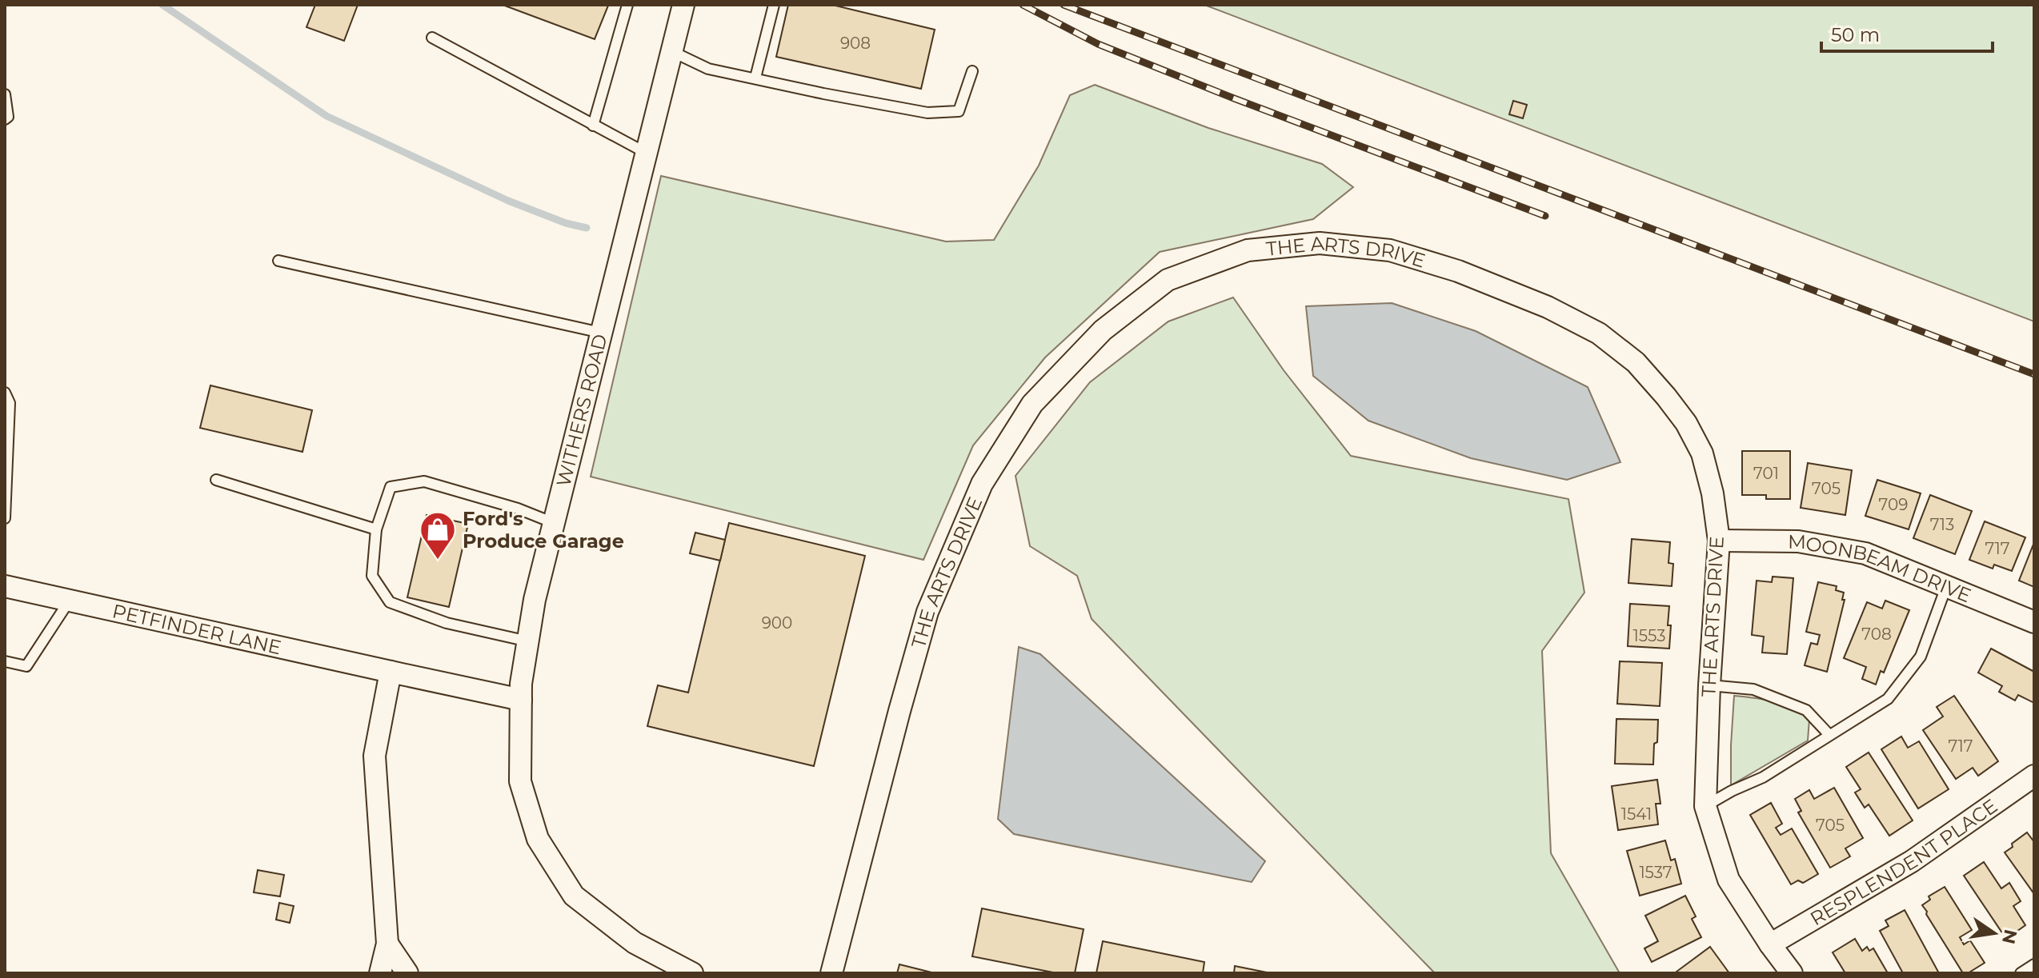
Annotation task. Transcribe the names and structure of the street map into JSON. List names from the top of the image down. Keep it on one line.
{"streets":{"street":["THE ARTS DRIVE","WITHERS ROAD","MOONBEAM DRIVE","PETFINDER LANE","RESPLENDENT PLACE"]},"crossings":[["THE ARTS DRIVE","MOONBEAM DRIVE"],["THE ARTS DRIVE","RESPLENDENT PLACE"],["WITHERS ROAD","PETFINDER LANE"]],"places":{"shop":["Ford's Produce Garage"]},"house_numbers":["908","701","705","709","713","717","900","708","1553","717","1541","705","1537"],"scale_bar":"50 m","north":"right"}
